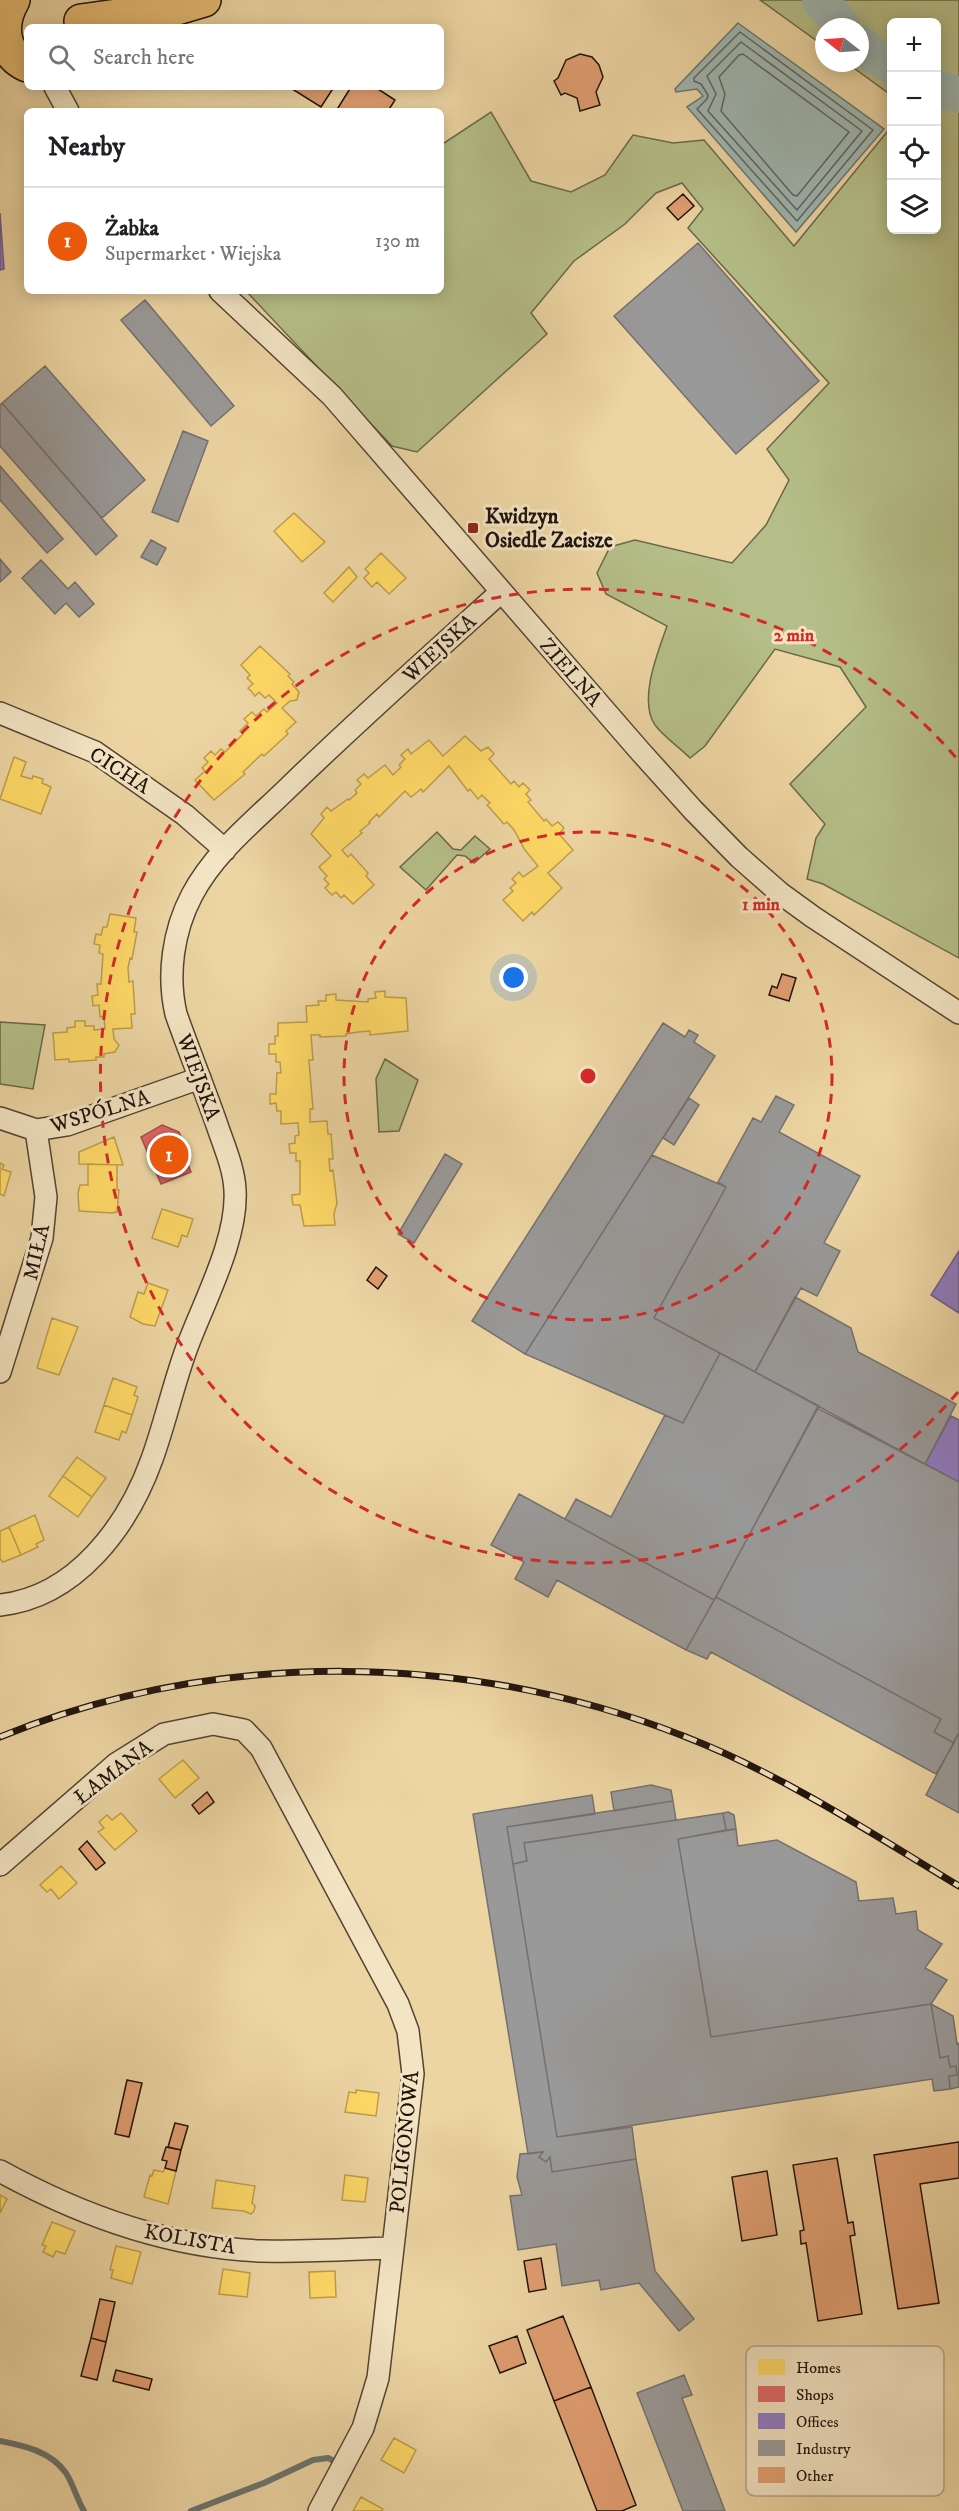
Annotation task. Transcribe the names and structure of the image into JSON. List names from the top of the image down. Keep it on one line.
{"streets":{"street":["WIEJSKA","ZIELNA","CICHA","WSPÓLNA","MIŁA","ŁAMANA","POLIGONOWA","KOLISTA"]},"crossings":[["WIEJSKA","ZIELNA"],["WIEJSKA","CICHA"],["WIEJSKA","WSPÓLNA"],["WSPÓLNA","MIŁA"],["ŁAMANA","POLIGONOWA"],["POLIGONOWA","KOLISTA"]],"places":{"transit":["Kwidzyn Osiedle Zacisze"]},"legend":["Homes","Shops","Offices","Industry","Other"],"north":"left","page":{"map_buttons":["+","−"],"search":"Search here","heading":"Nearby","list":[{"mark":"1","name":"Żabka","note":"Supermarket · Wiejska","value":"130 m"}],"pins":"1"},"rings":["2 min","1 min"]}
